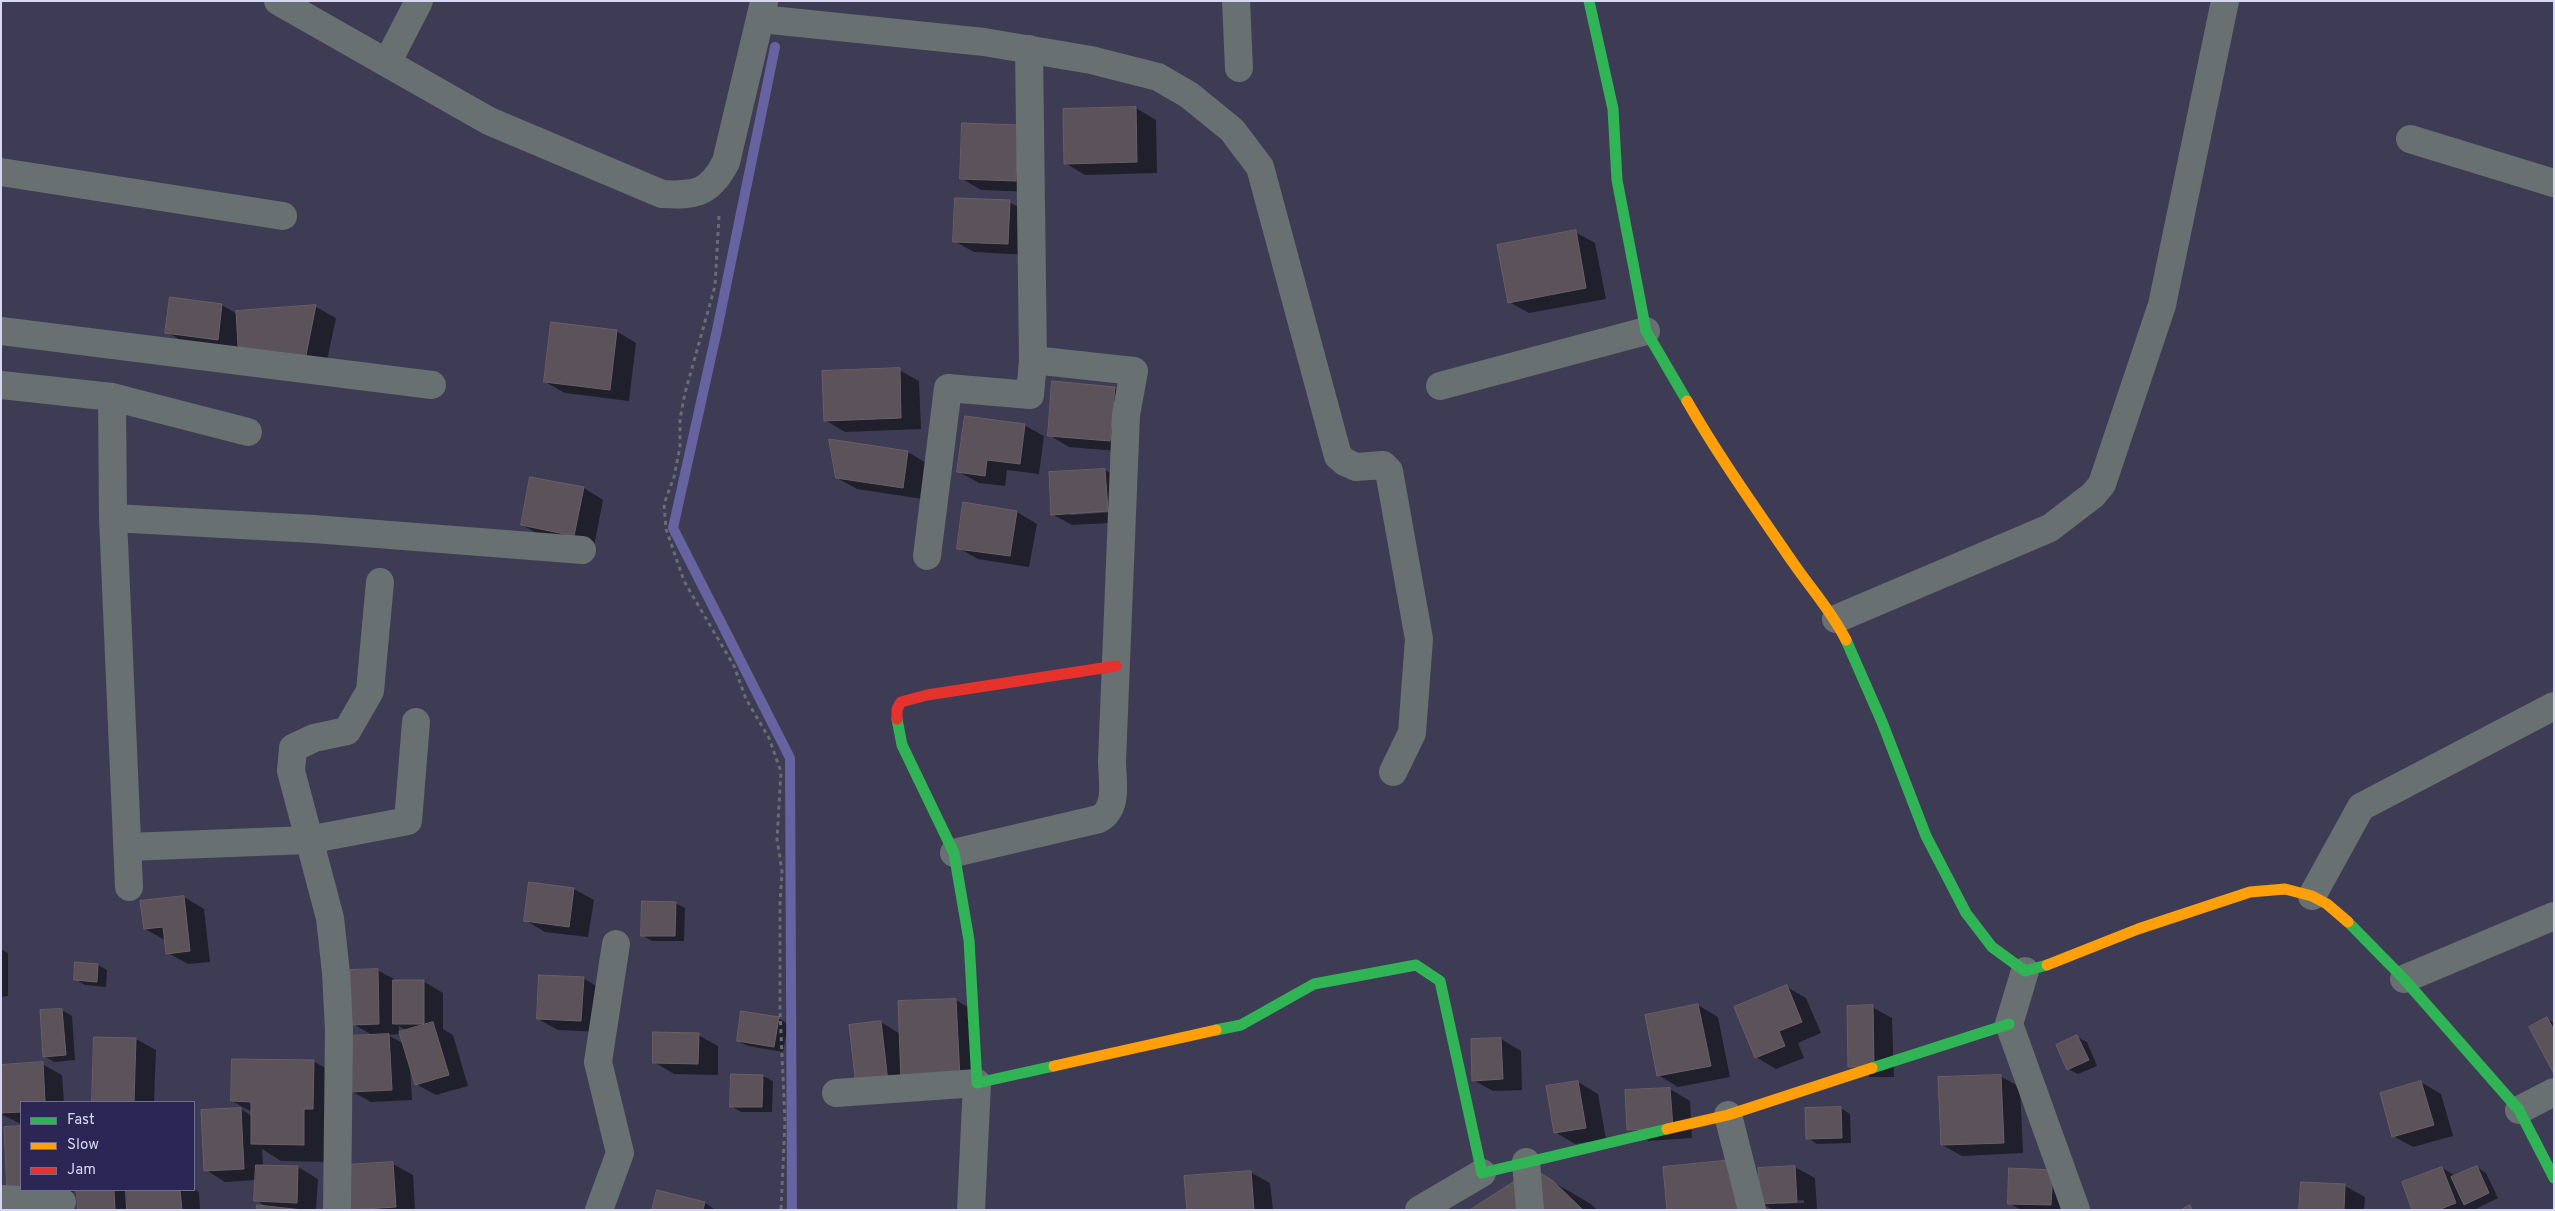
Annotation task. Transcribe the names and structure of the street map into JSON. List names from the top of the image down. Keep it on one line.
{"legend":["Fast","Slow","Jam"]}
